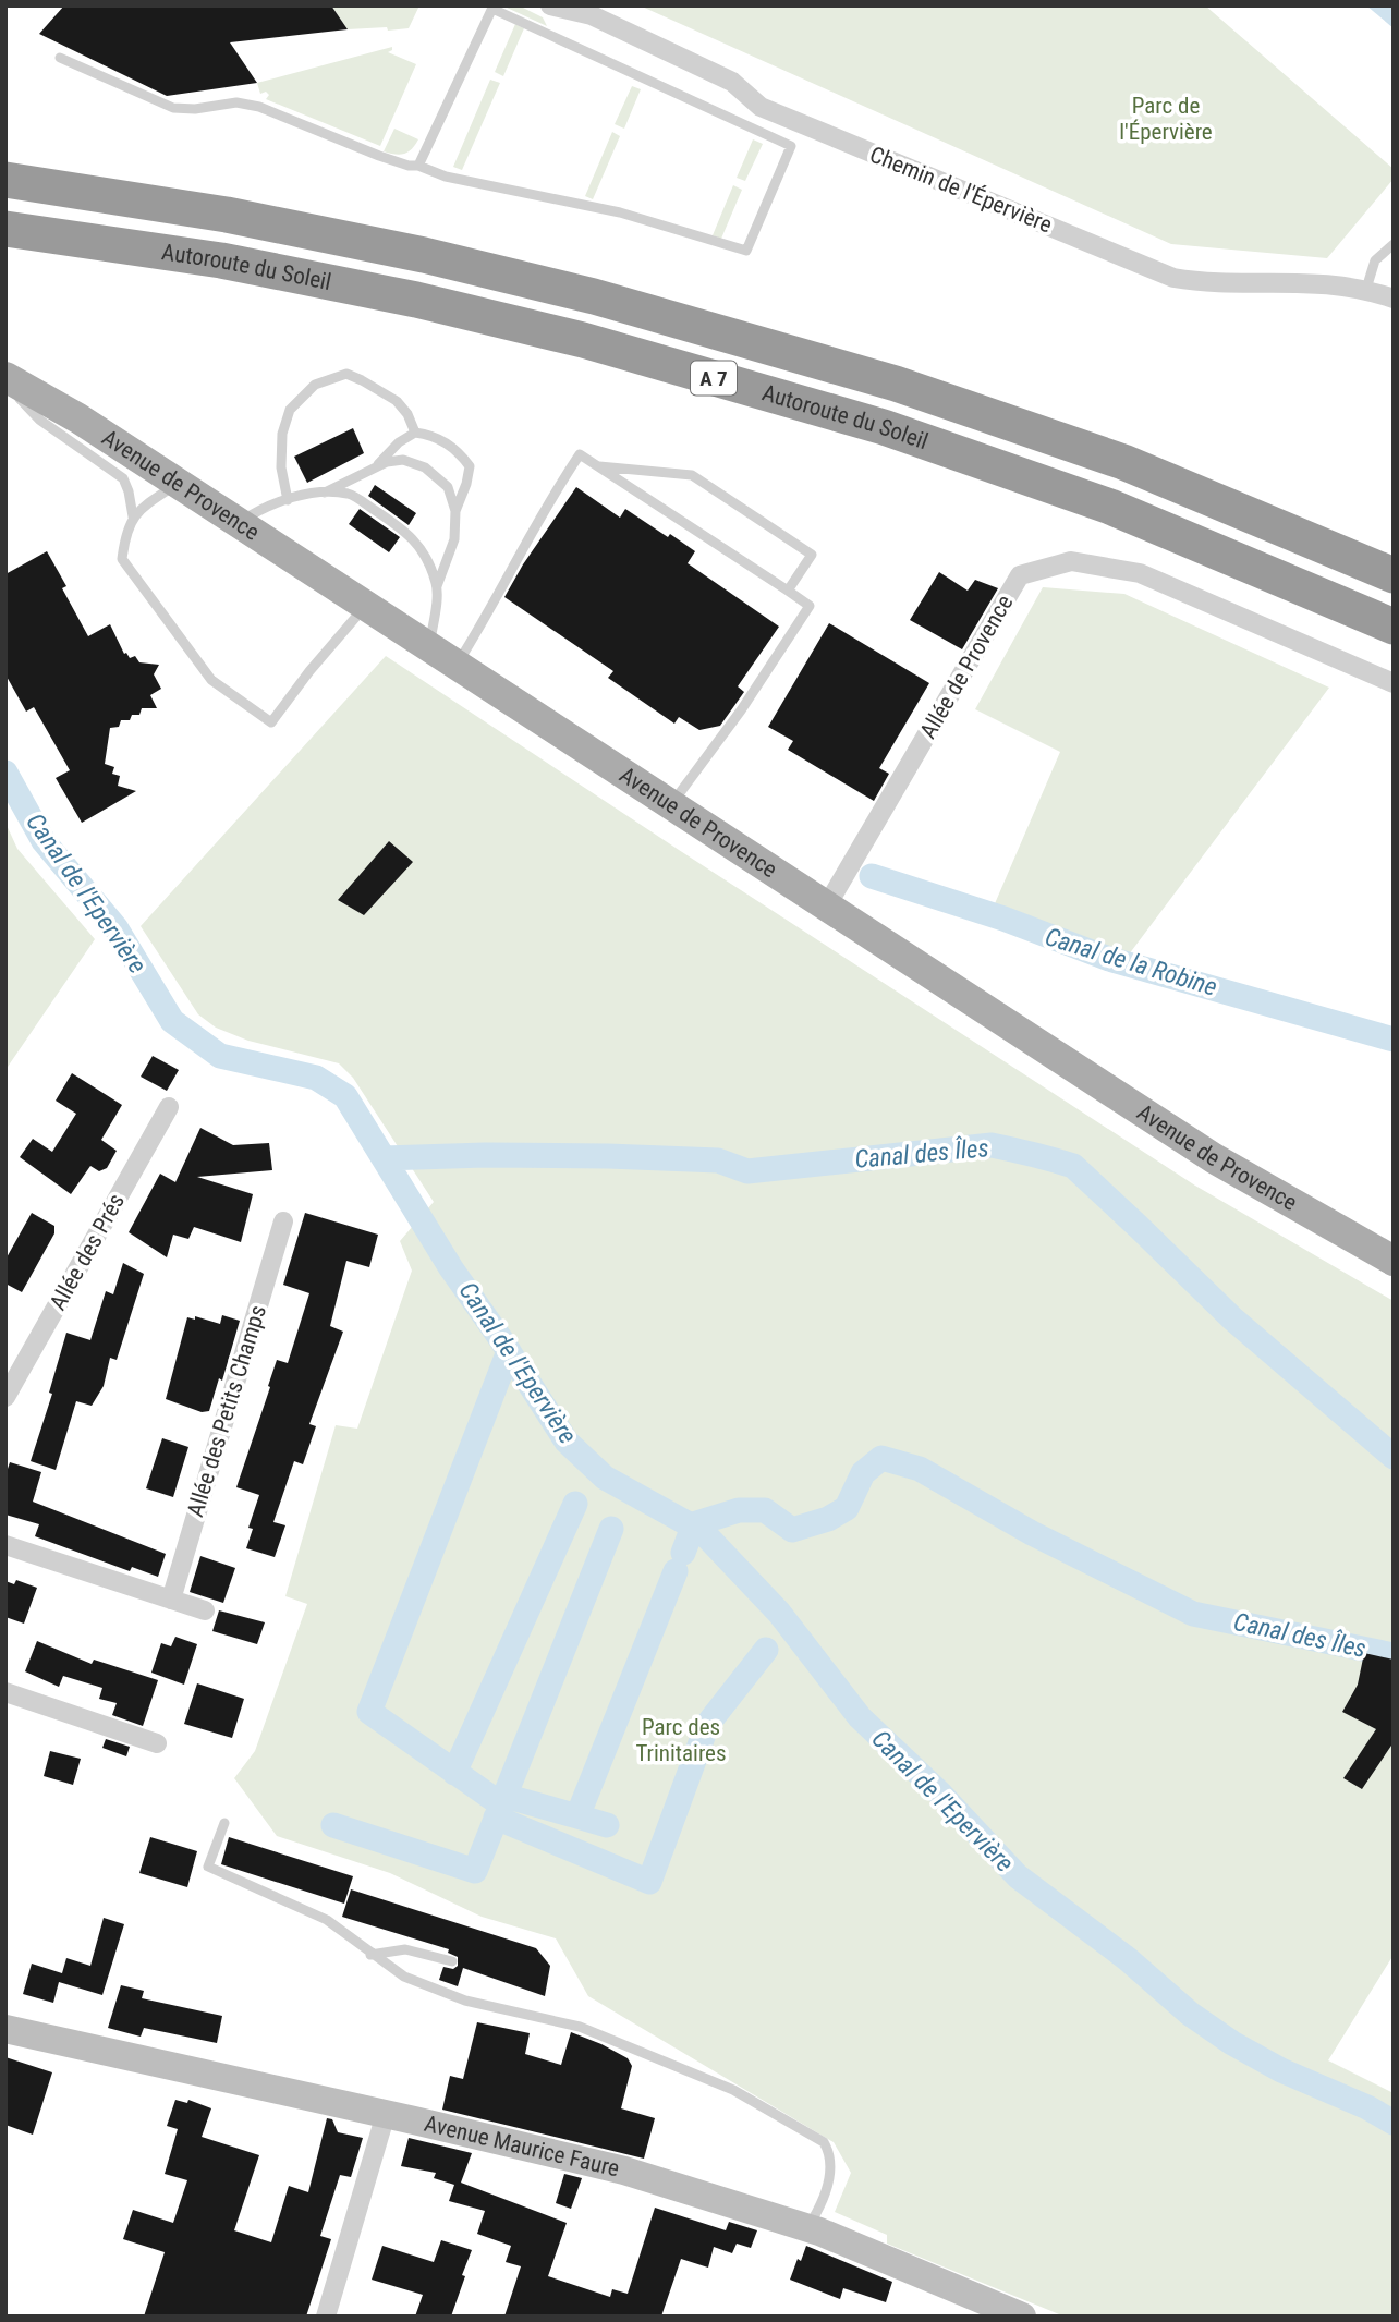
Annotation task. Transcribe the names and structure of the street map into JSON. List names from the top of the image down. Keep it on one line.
{"streets":{"highway":["Autoroute du Soleil","A 7"],"main road":["Avenue de Provence"],"street":["Chemin de l'Épervière","Allée de Provence","Allée des Prés","Allée des Petits Champs","Avenue Maurice Faure"]},"crossings":[["Avenue de Provence","Allée de Provence"]],"water":["Canal de l'Epervière","Canal de la Robine","Canal des Îles"],"parks":["Parc de l'Épervière","Parc des Trinitaires"]}
